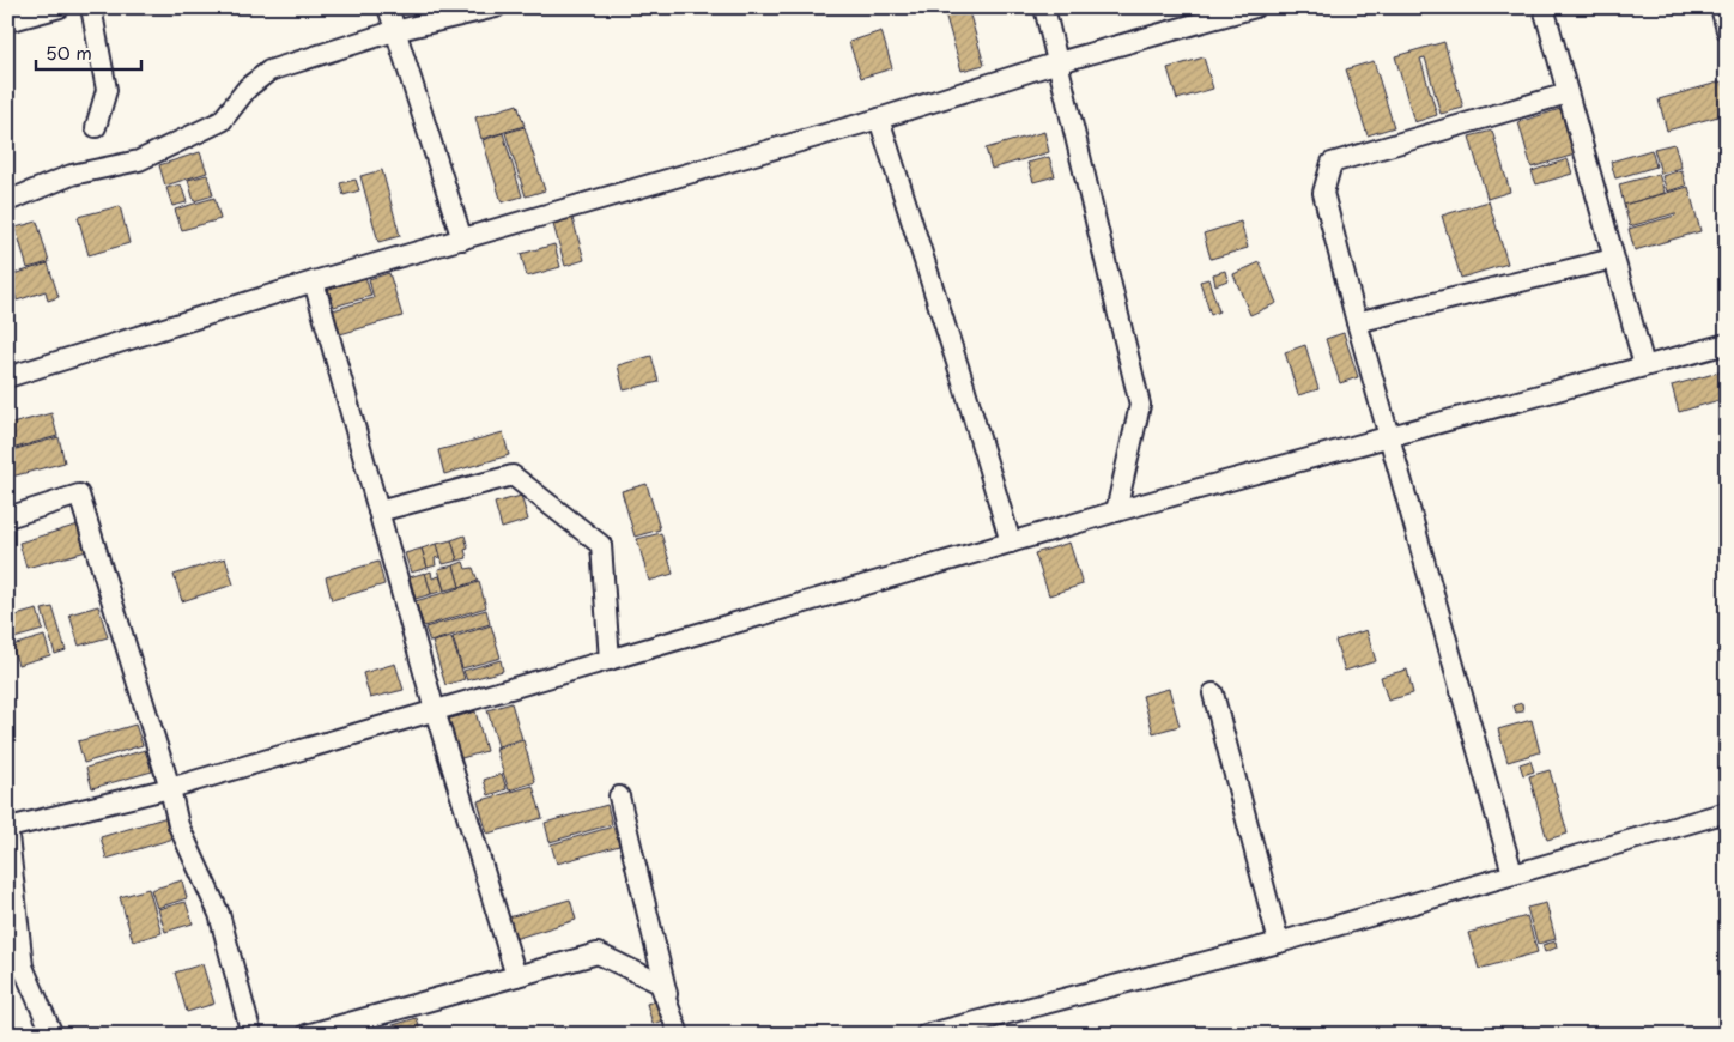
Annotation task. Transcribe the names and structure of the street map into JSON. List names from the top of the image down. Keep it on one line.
{"scale_bar":"50 m"}
